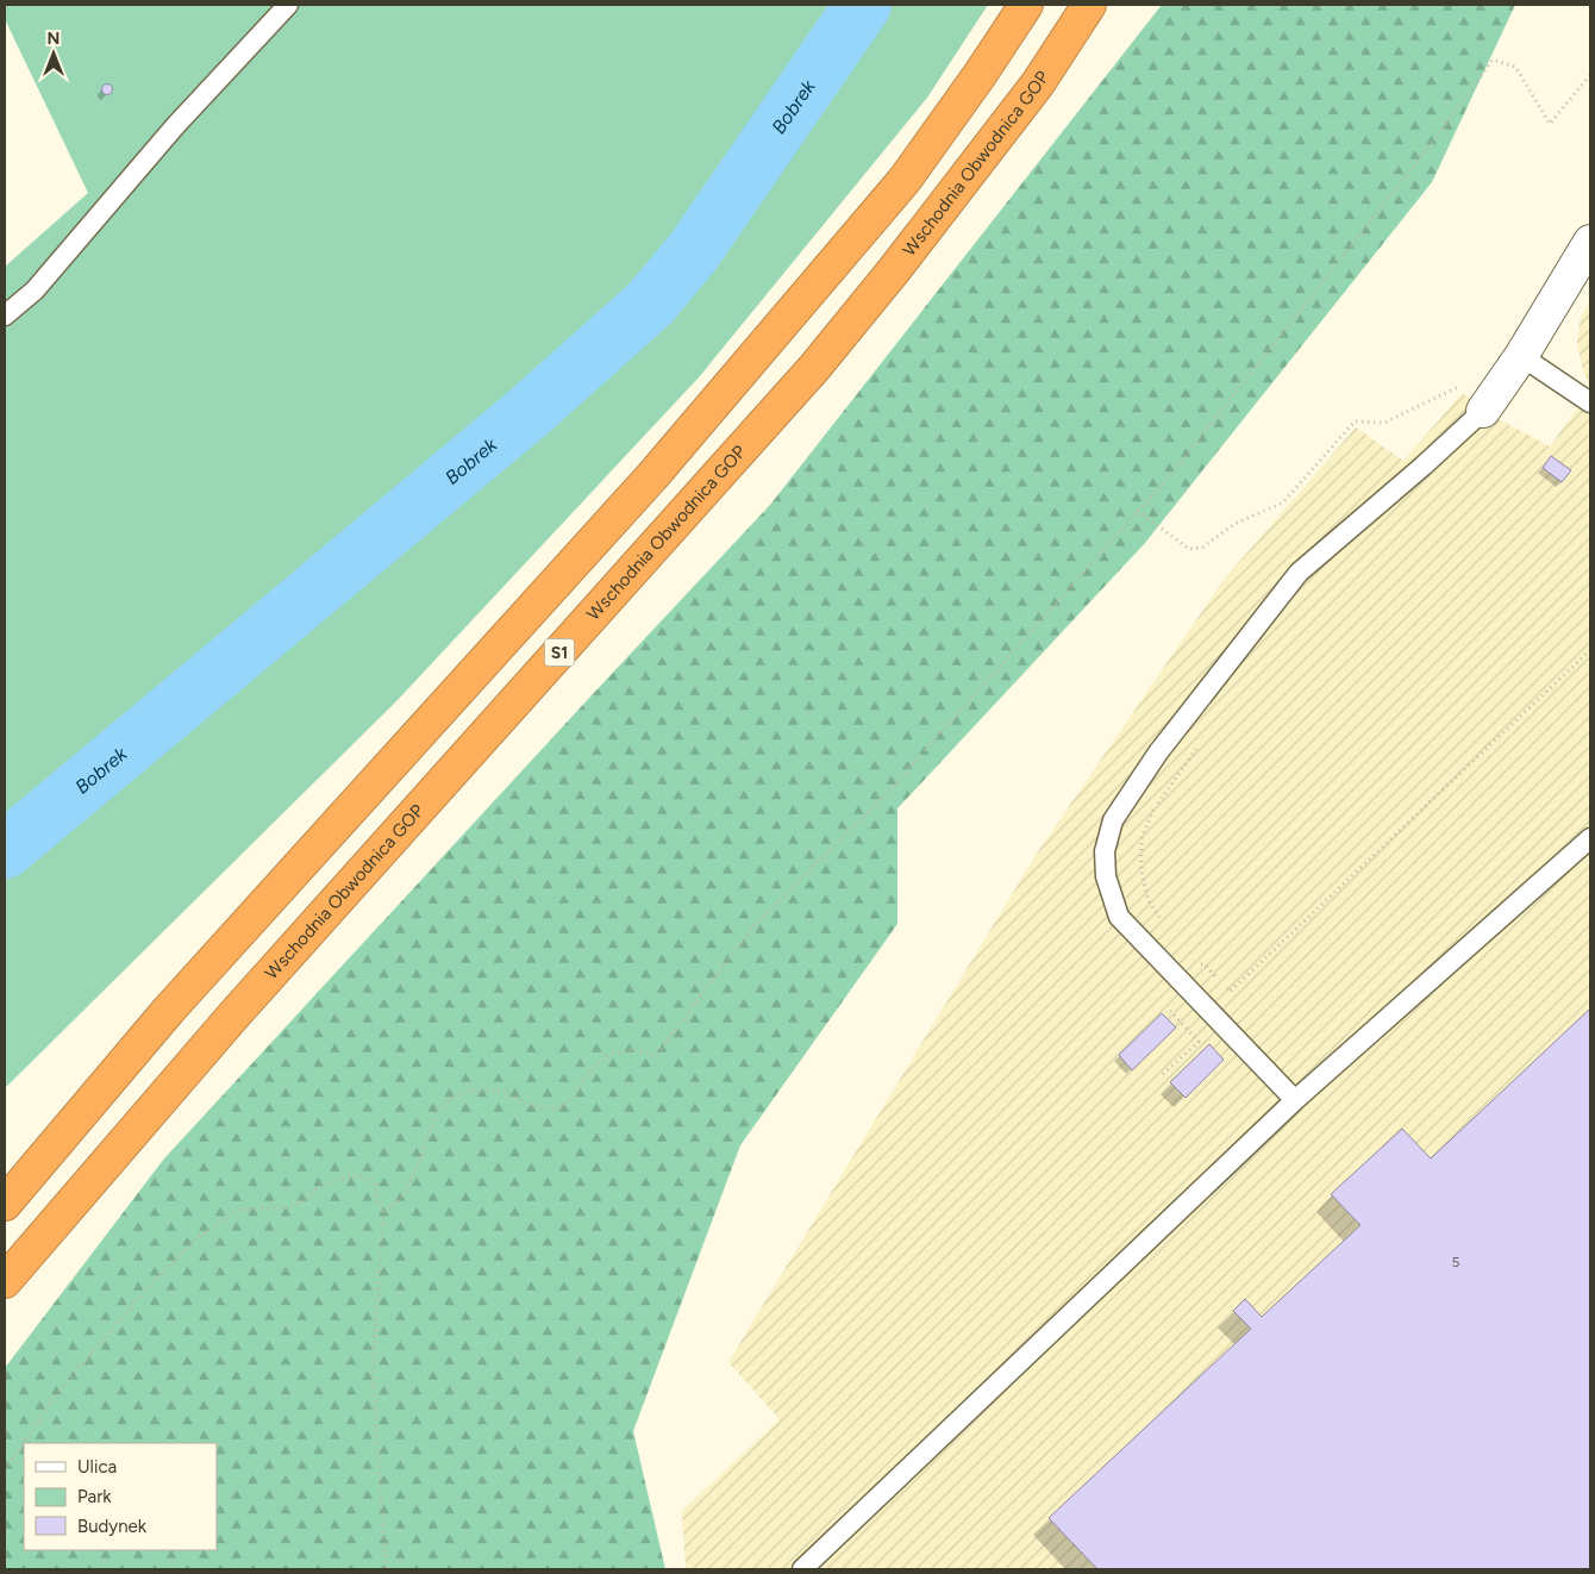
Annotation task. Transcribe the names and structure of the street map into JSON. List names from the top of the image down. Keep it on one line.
{"streets":{"highway":["Wschodnia Obwodnica GOP","S1"]},"water":["Bobrek"],"house_numbers":["5"],"legend":["Ulica","Park","Budynek"],"north":"top"}
